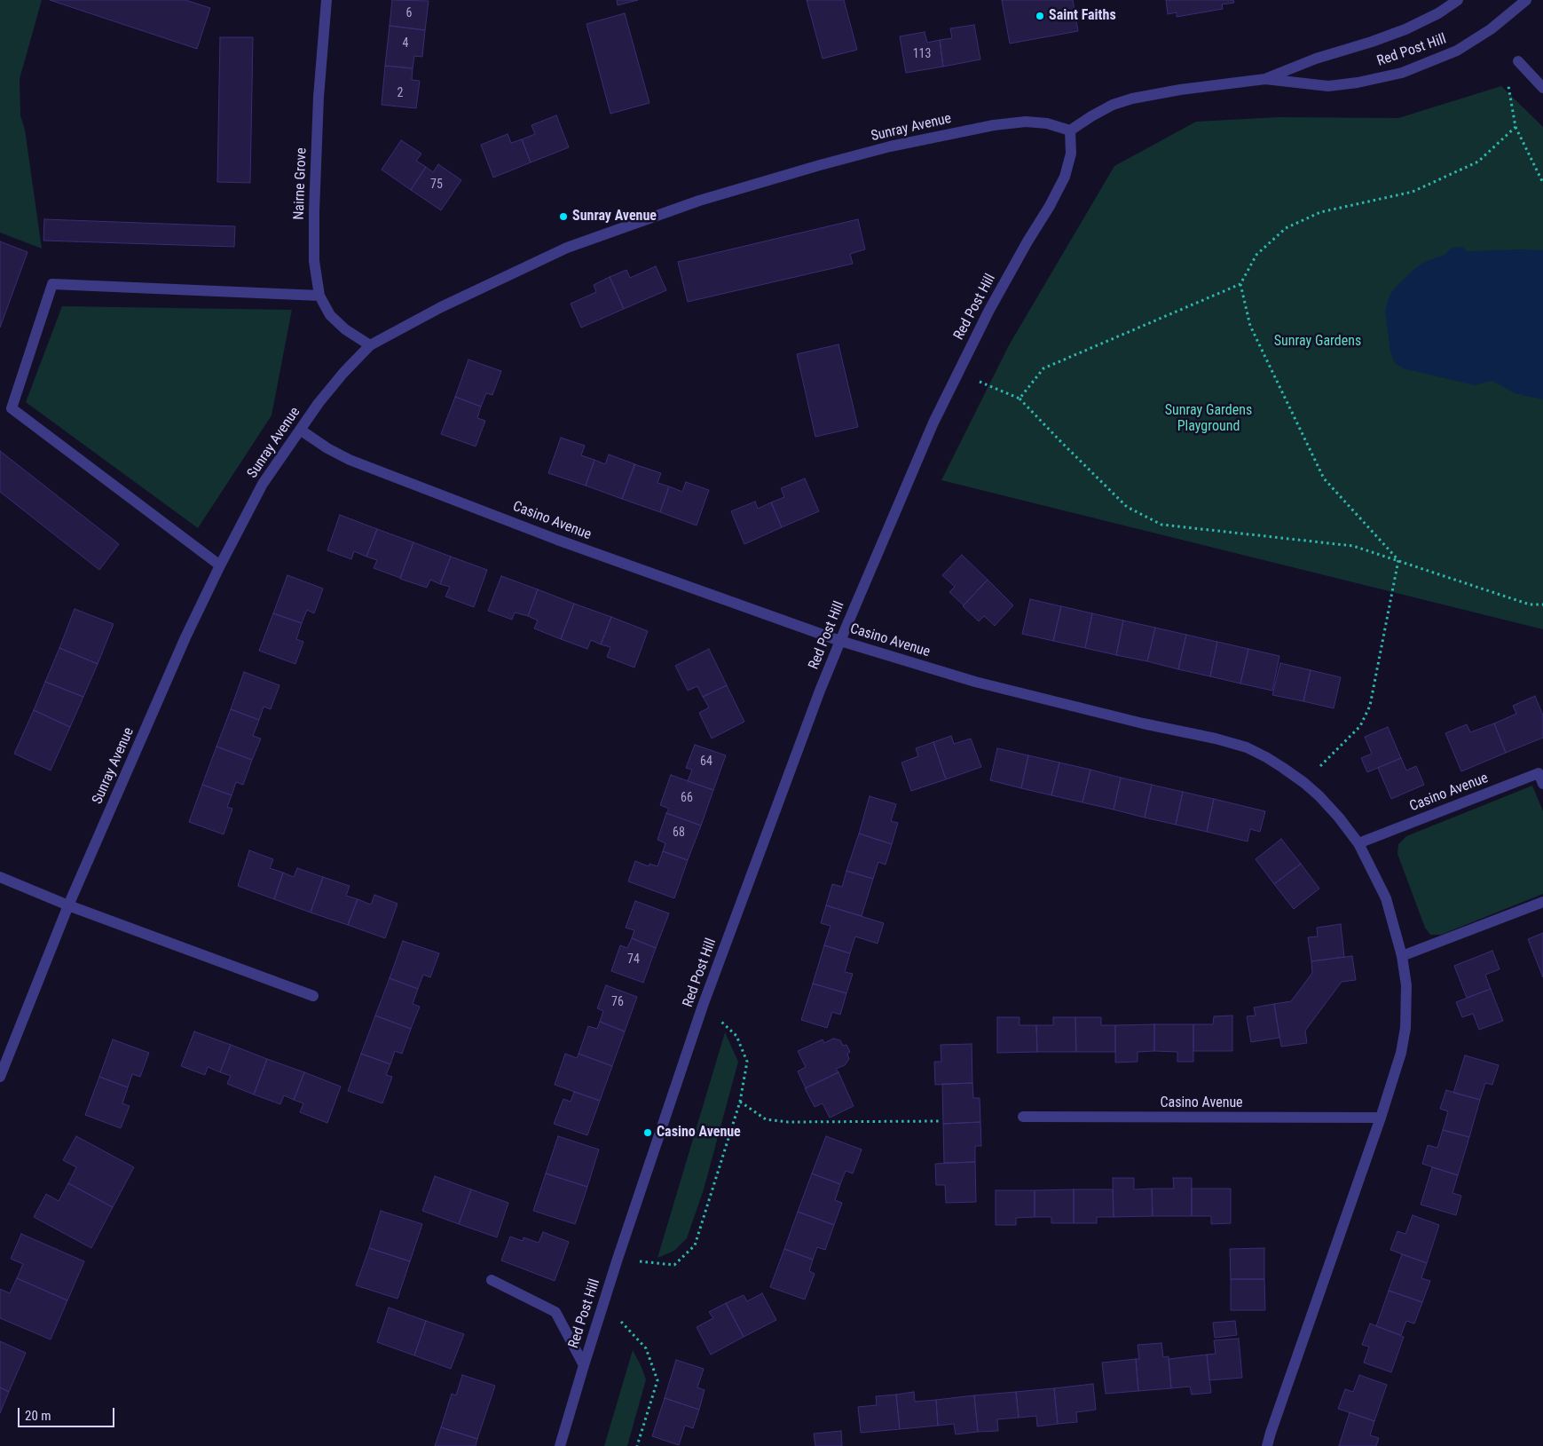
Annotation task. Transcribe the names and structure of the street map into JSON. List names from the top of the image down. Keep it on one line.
{"streets":{"street":["Red Post Hill","Sunray Avenue","Nairne Grove","Casino Avenue"]},"crossings":[["Red Post Hill","Sunray Avenue"],["Red Post Hill","Casino Avenue"],["Sunray Avenue","Nairne Grove"],["Sunray Avenue","Casino Avenue"]],"parks":["Sunray Gardens","Sunray Gardens Playground"],"places":["Saint Faiths","Sunray Avenue","Casino Avenue"],"house_numbers":["6","4","113","2","75","64","66","68","74","76"],"scale_bar":"20 m"}
